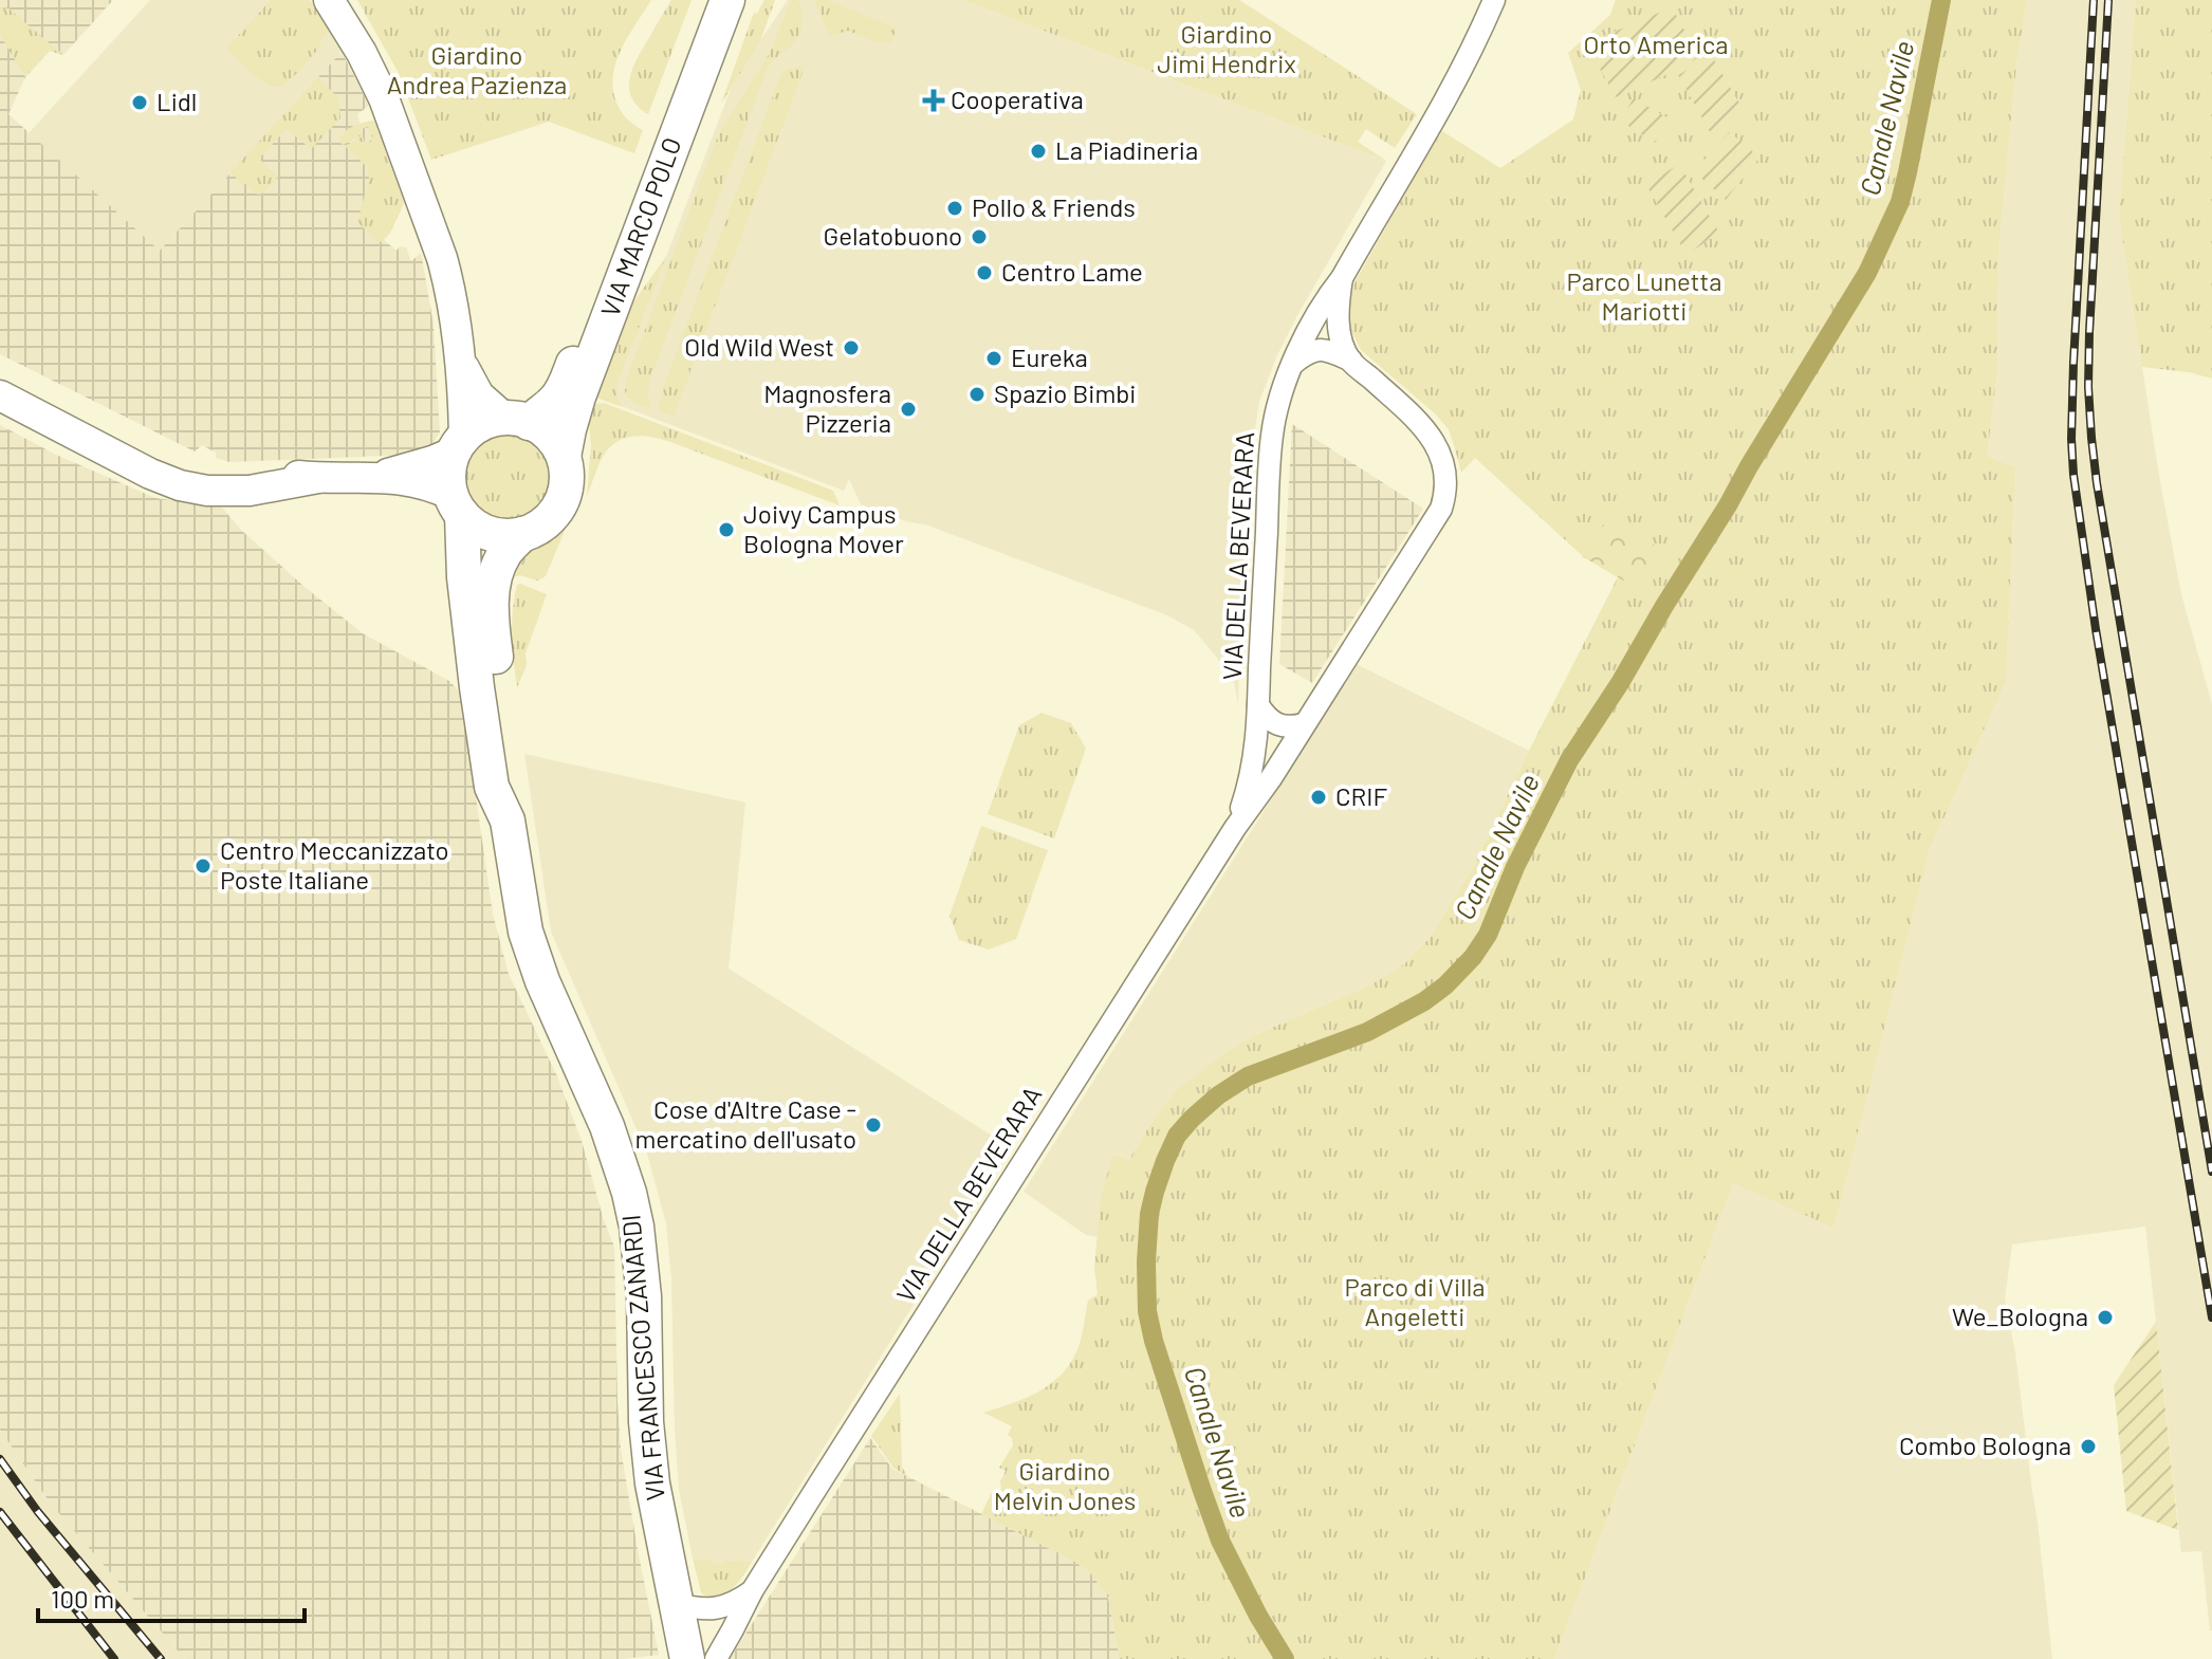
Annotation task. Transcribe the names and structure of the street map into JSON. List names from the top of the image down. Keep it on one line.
{"streets":{"main road":["VIA MARCO POLO","VIA FRANCESCO ZANARDI"],"street":["VIA DELLA BEVERARA"]},"crossings":[["VIA MARCO POLO","VIA FRANCESCO ZANARDI"]],"water":["Canale Navile"],"parks":["Giardino Jimi Hendrix","Orto America","Giardino Andrea Pazienza","Parco Lunetta Mariotti","Parco di Villa Angeletti","Giardino Melvin Jones"],"places":{"health":["Cooperativa"],"other":["Lidl","La Piadineria","Pollo & Friends","Gelatobuono","Centro Lame","Old Wild West","Eureka","Spazio Bimbi","Magnosfera Pizzeria","Joivy Campus Bologna Mover","CRIF","Centro Meccanizzato Poste Italiane","Cose d'Altre Case - mercatino dell'usato","We_Bologna","Combo Bologna"]},"scale_bar":"100 m"}
